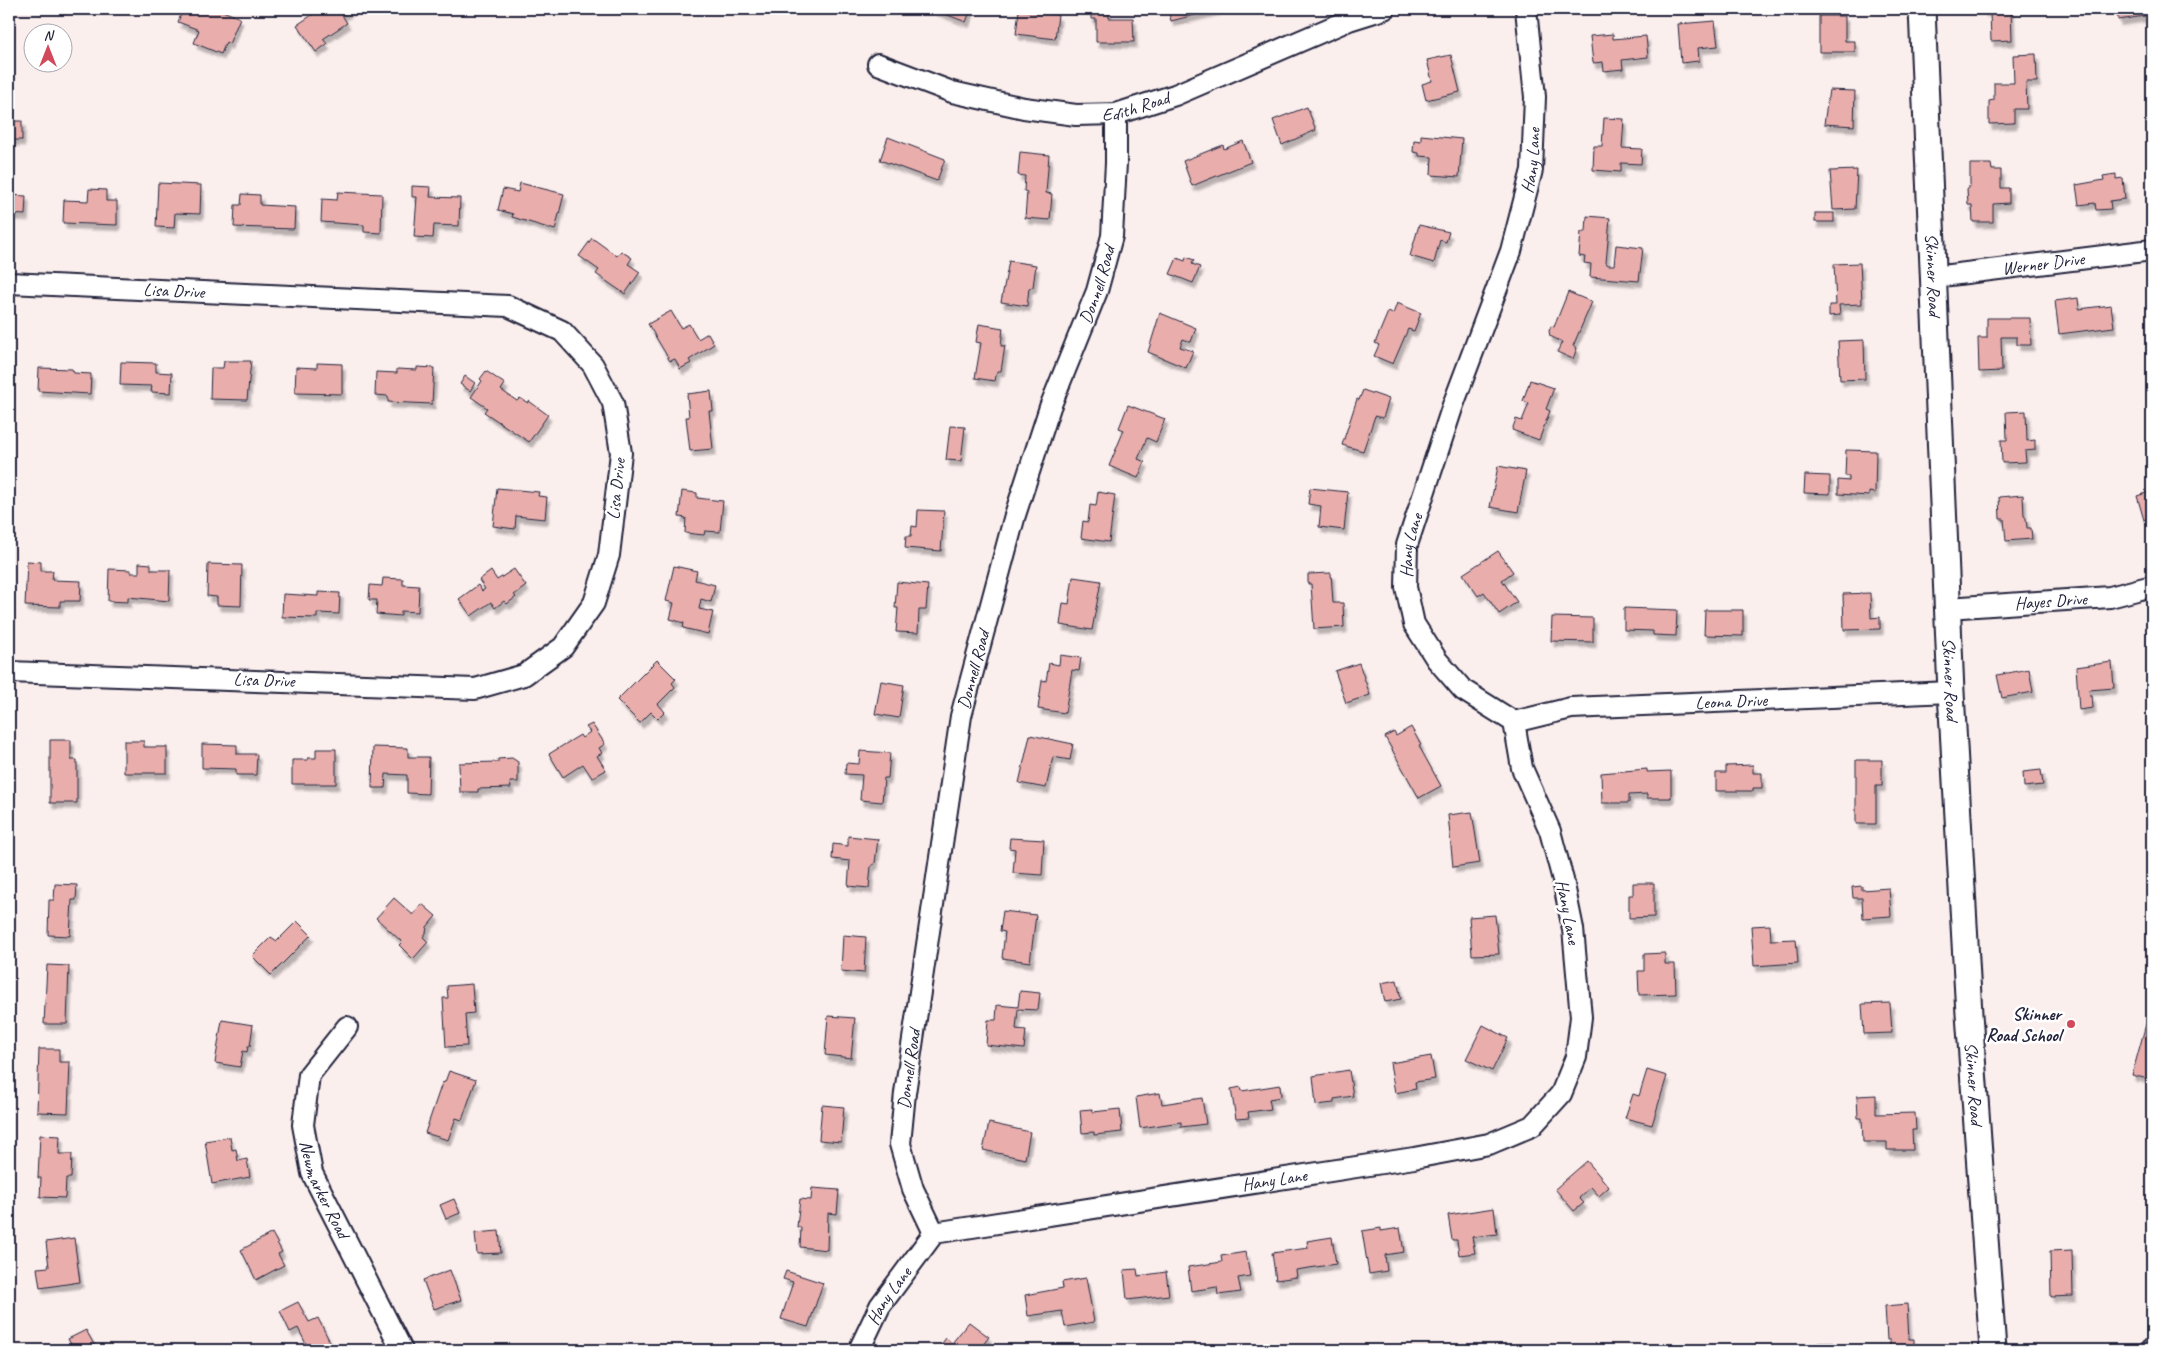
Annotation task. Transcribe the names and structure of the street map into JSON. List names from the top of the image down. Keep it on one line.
{"streets":{"street":["Edith Road","Hany Lane","Werner Drive","Skinner Road","Donnell Road","Lisa Drive","Hayes Drive","Leona Drive","Newmarker Road"]},"crossings":[["Edith Road","Donnell Road"],["Hany Lane","Donnell Road"],["Hany Lane","Leona Drive"],["Werner Drive","Skinner Road"],["Skinner Road","Hayes Drive"],["Skinner Road","Leona Drive"]],"places":["Skinner Road School"],"north":"top"}
